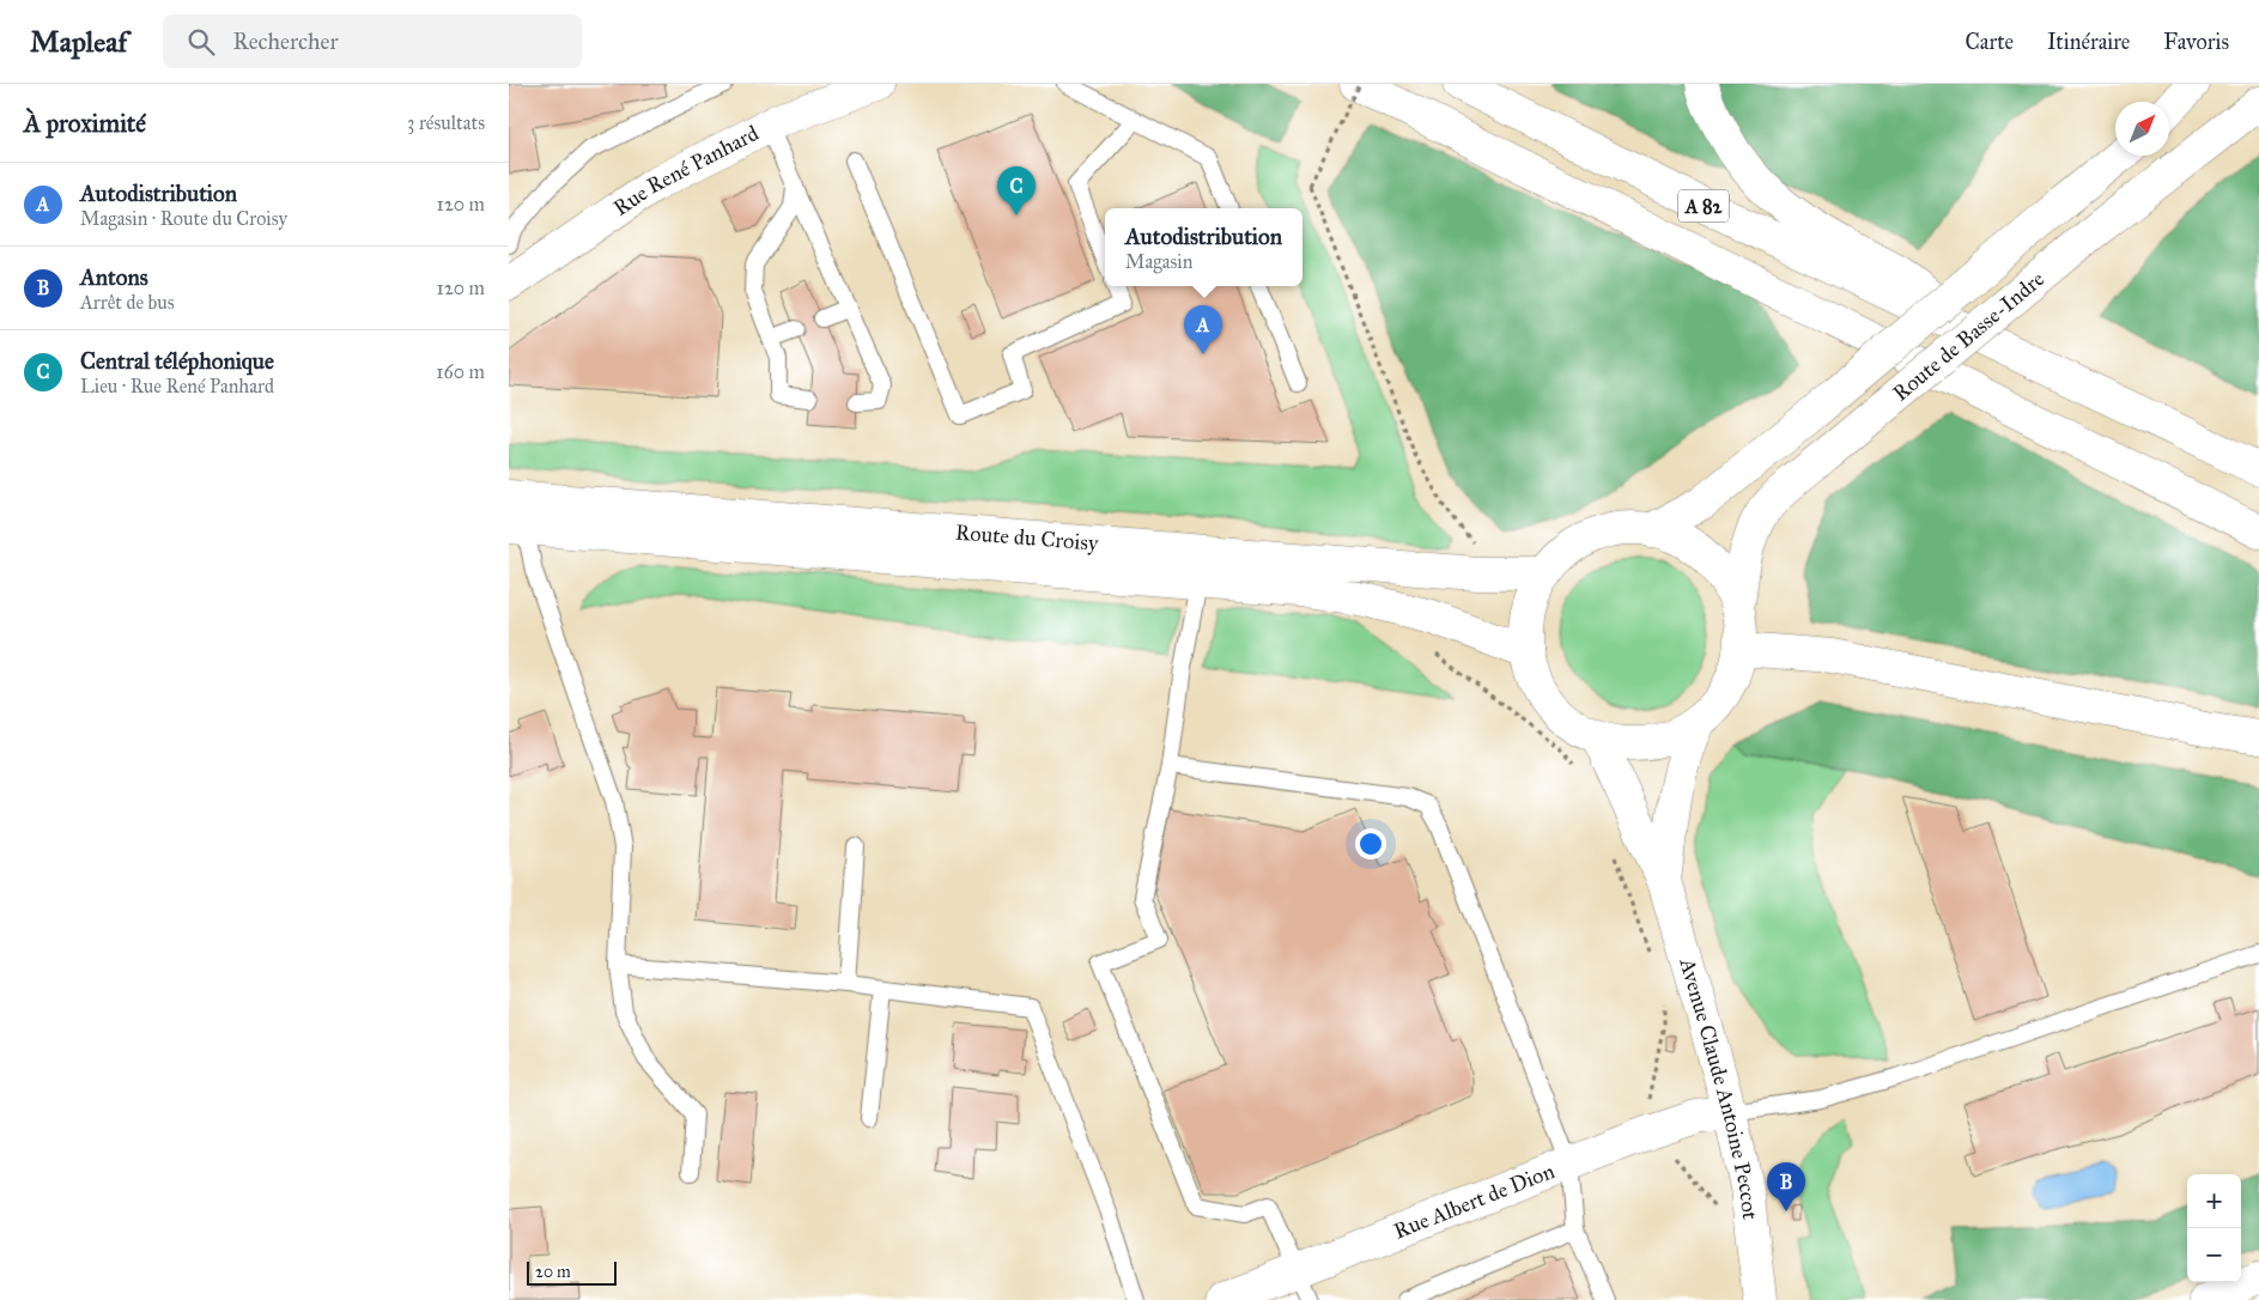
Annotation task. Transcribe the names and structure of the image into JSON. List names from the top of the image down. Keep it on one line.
{"streets":{"main road":["Rue René Panhard","A 82","Route de Basse-Indre","Route du Croisy","Avenue Claude Antoine Peccot","Rue Albert de Dion"]},"crossings":[["Avenue Claude Antoine Peccot","Rue Albert de Dion"]],"scale_bar":"20 m","north":"top right","page":{"header":"Mapleaf","search":"Rechercher","nav":["Carte","Itinéraire","Favoris"],"heading":["À proximité","3 résultats"],"list":[{"mark":"A","name":"Autodistribution","note":"Magasin · Route du Croisy","value":"120 m"},{"mark":"B","name":"Antons","note":"Arrêt de bus","value":"120 m"},{"mark":"C","name":"Central téléphonique","note":"Lieu · Rue René Panhard","value":"160 m"}],"pins":["C","A","B"],"popup":["Autodistribution","Magasin"],"map_buttons":["+","−"],"scale":"20 m"}}
